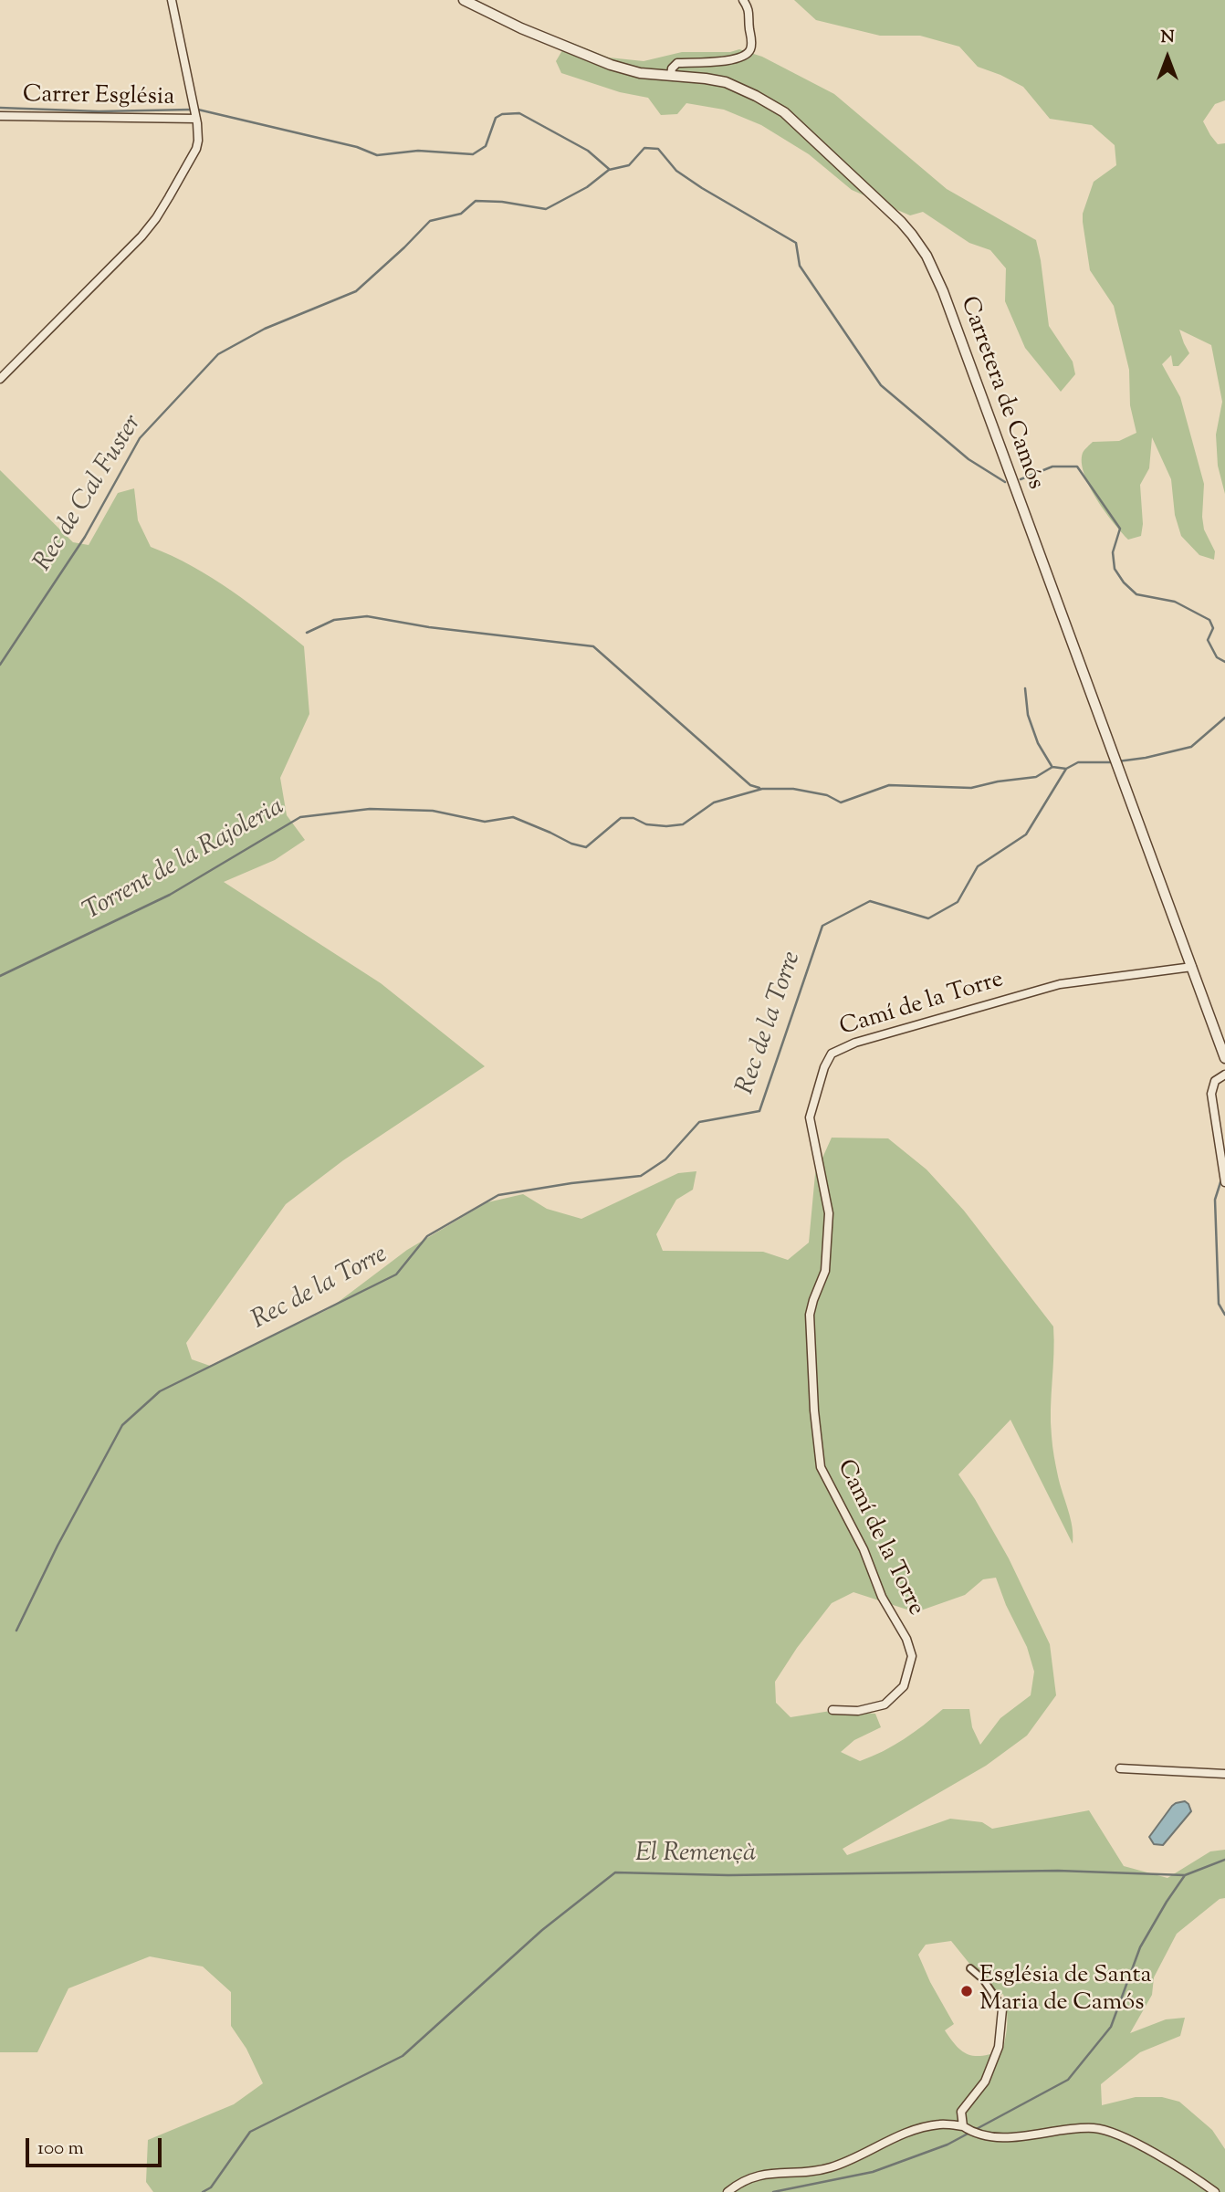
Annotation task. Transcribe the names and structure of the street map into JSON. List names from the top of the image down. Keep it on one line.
{"streets":{"street":["Carrer Església","Carretera de Camós","Camí de la Torre"]},"crossings":[["Carretera de Camós","Camí de la Torre"]],"water":["Rec de Cal Fuster","Torrent de la Rajoleria","Rec de la Torre","El Remençà"],"places":["Església de Santa Maria de Camós"],"scale_bar":"100 m","north":"top"}
